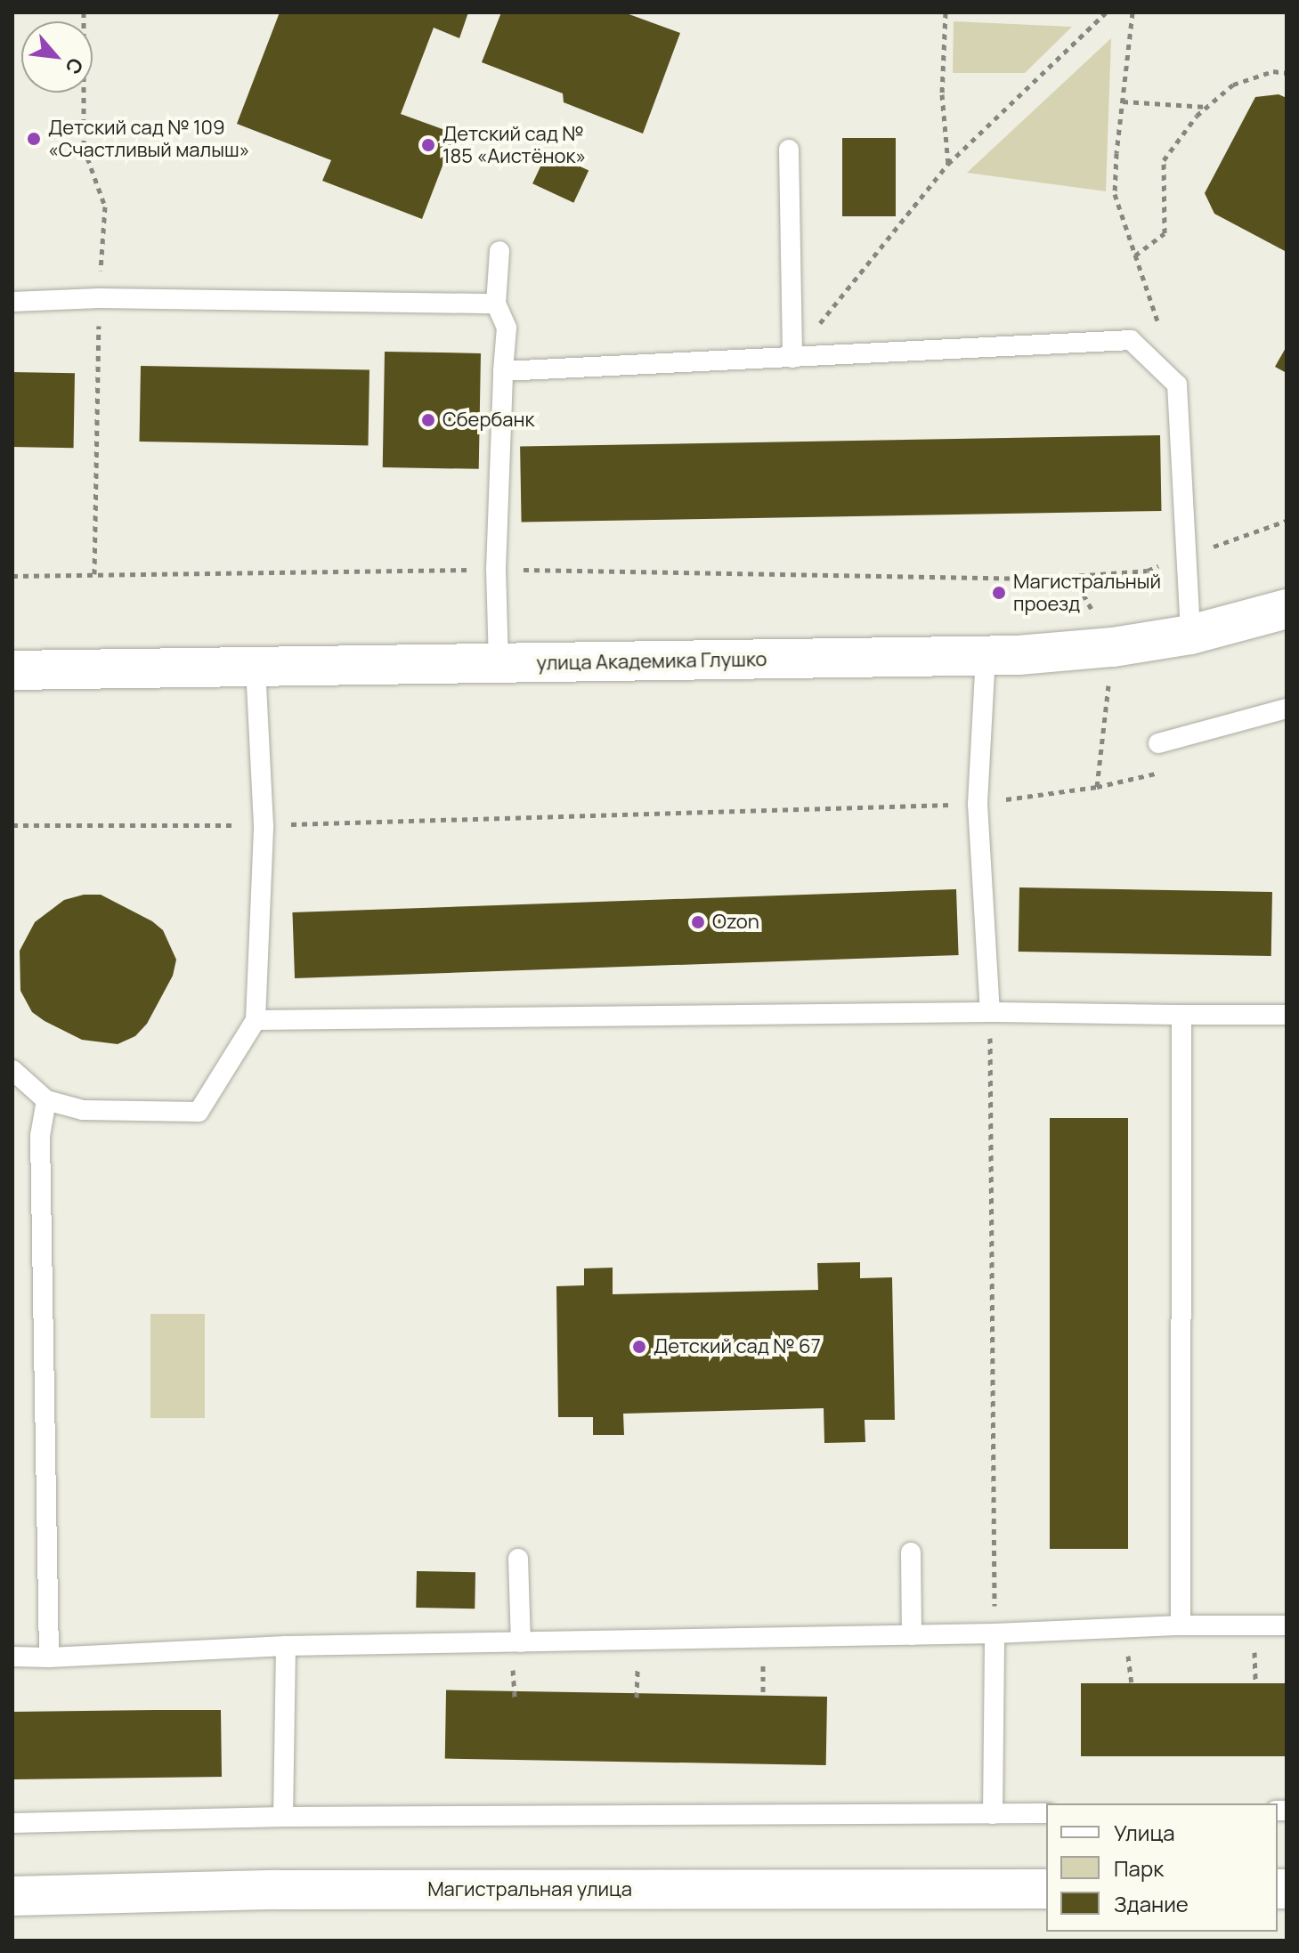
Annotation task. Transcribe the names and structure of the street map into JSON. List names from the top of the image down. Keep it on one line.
{"streets":{"street":["улица Академика Глушко","Магистральная улица"]},"places":["Детский сад № 109 «Счастливый малыш»","Детский сад № 185 «Аистёнок»","Сбербанк","Магистральный проезд","Ozon","Детский сад № 67"],"legend":["Улица","Парк","Здание"],"north":"bottom right"}
